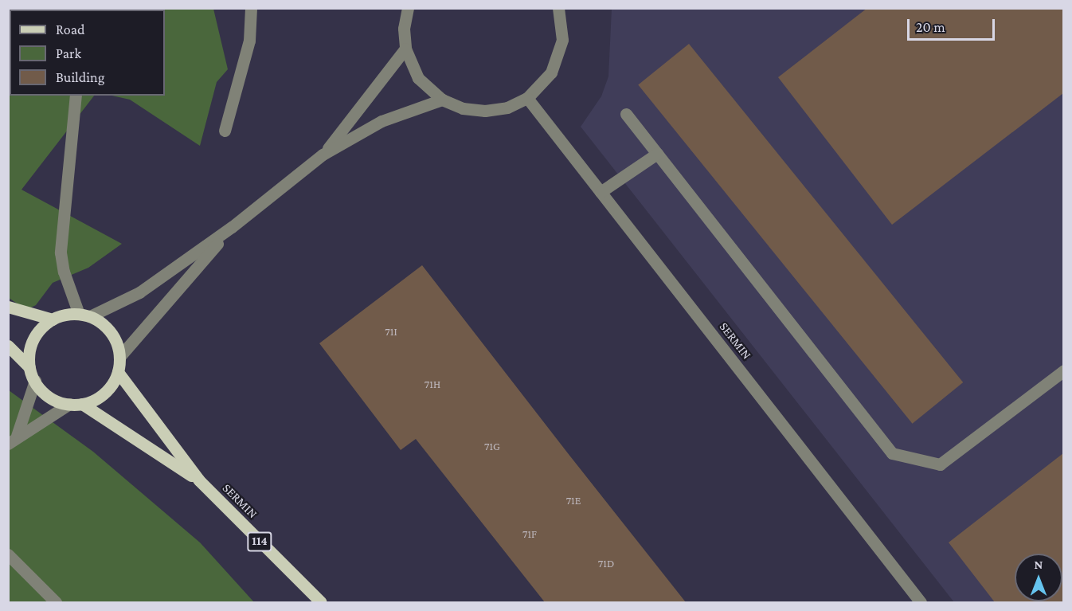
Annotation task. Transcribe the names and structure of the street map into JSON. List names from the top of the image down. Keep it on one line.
{"streets":{"main road":["SERMIN","114"]},"house_numbers":["71I","71H","71G","71E","71F","71D"],"legend":["Road","Park","Building"],"scale_bar":"20 m","north":"top"}
